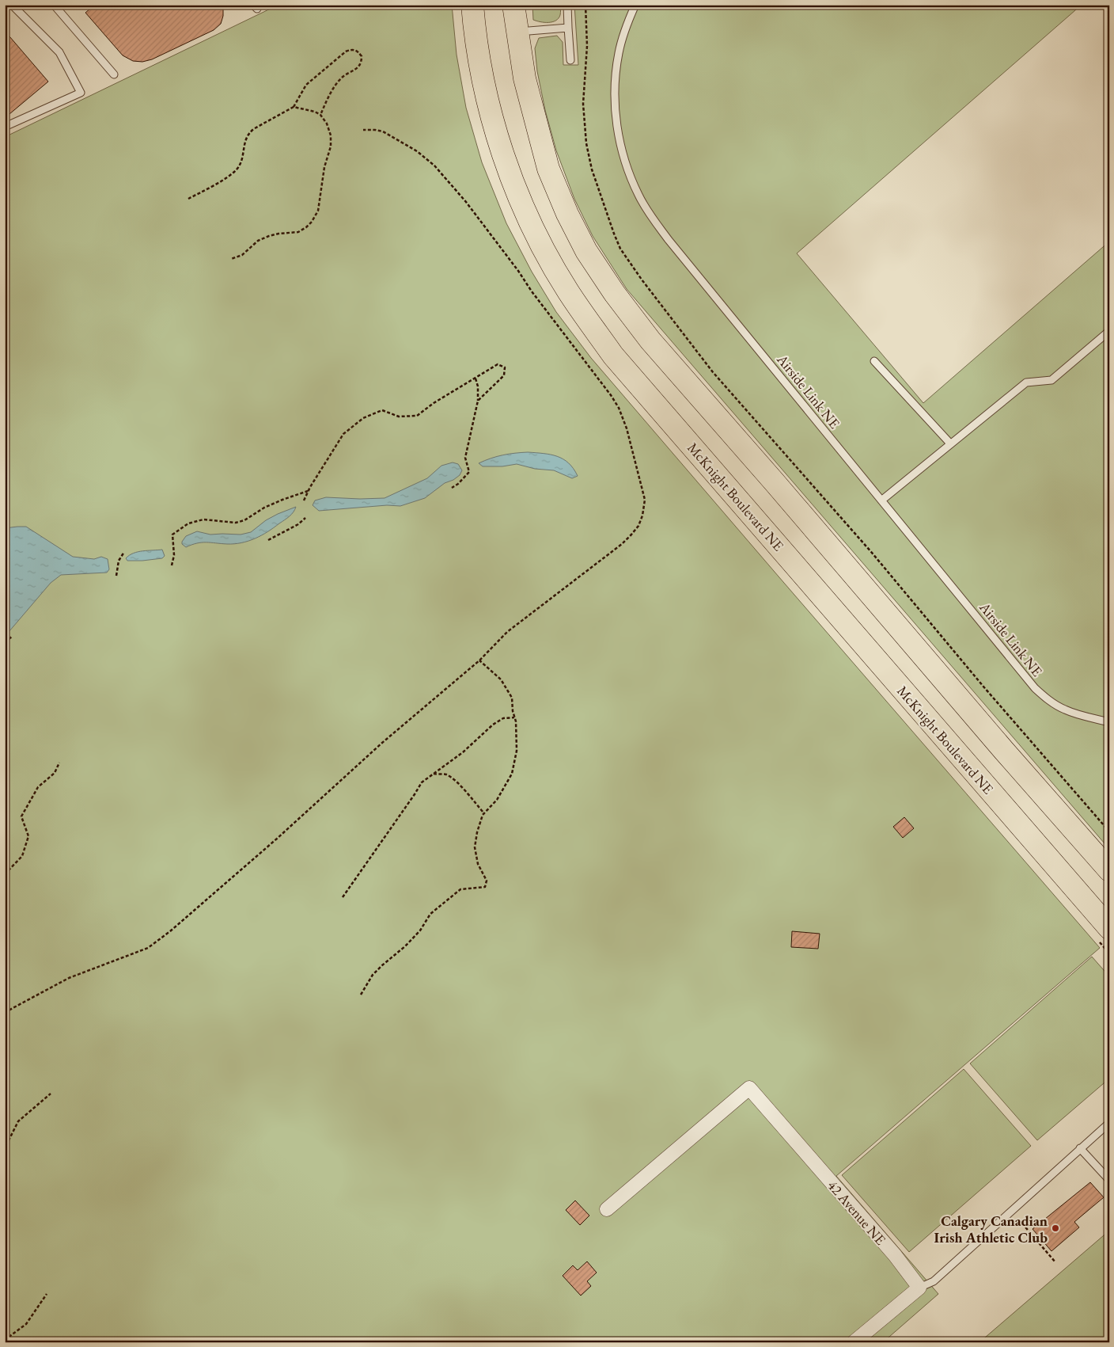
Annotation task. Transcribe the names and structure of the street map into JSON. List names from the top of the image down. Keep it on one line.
{"streets":{"main road":["McKnight Boulevard NE"],"street":["42 Avenue NE"],"lane":["Airside Link NE"]},"places":["Calgary Canadian Irish Athletic Club"]}
